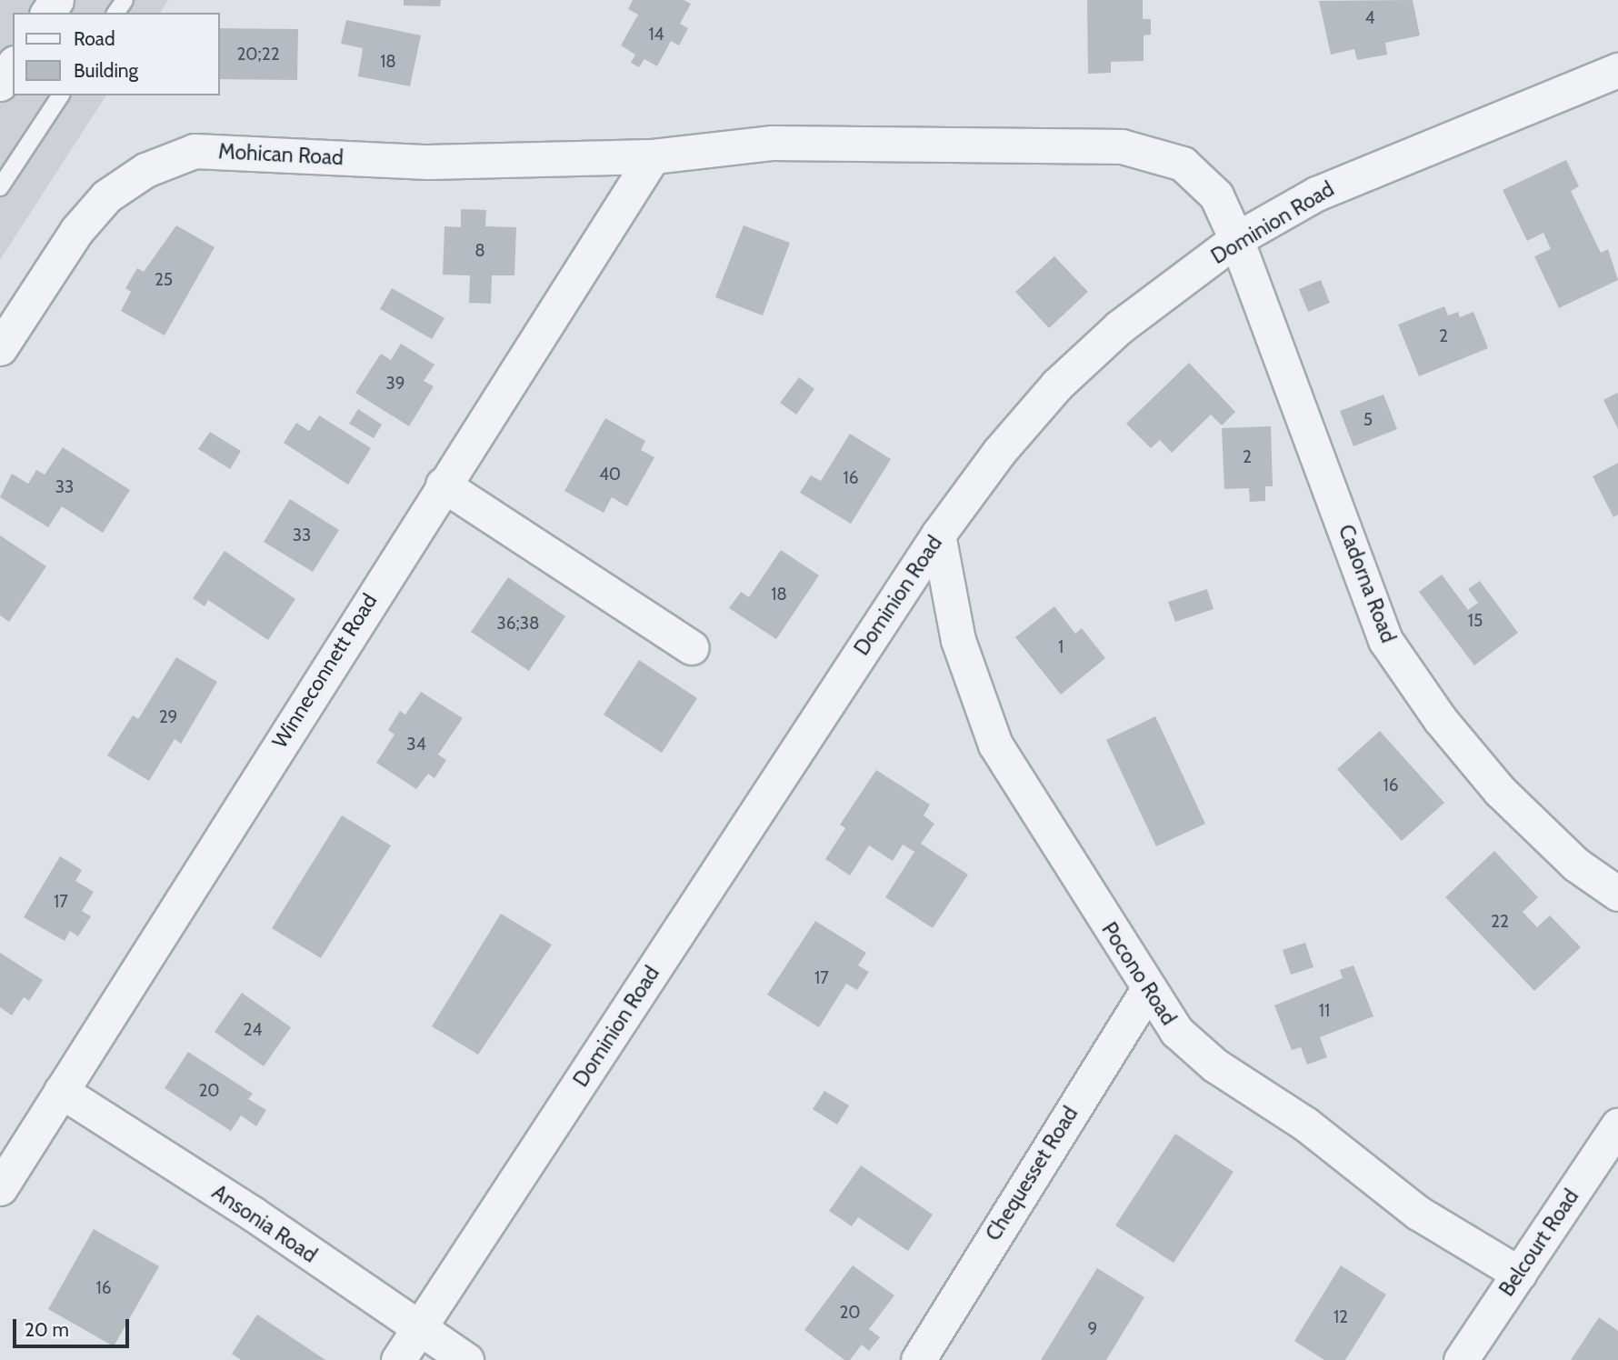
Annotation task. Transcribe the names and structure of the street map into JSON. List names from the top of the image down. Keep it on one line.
{"streets":{"street":["Mohican Road","Dominion Road","Cadorna Road","Winneconnett Road","Pocono Road","Chequesset Road","Ansonia Road","Belcourt Road"]},"crossings":[["Mohican Road","Dominion Road"],["Mohican Road","Cadorna Road"],["Mohican Road","Winneconnett Road"],["Dominion Road","Cadorna Road"],["Dominion Road","Pocono Road"],["Dominion Road","Ansonia Road"],["Winneconnett Road","Ansonia Road"],["Pocono Road","Chequesset Road"],["Pocono Road","Belcourt Road"]],"house_numbers":["4","14","20;22","18","8","25","2","39","5","2","40","16","33","33","18","15","36;38","1","29","34","16","17","22","17","11","24","20","16","20","12","9"],"legend":["Road","Building"],"scale_bar":"20 m"}
